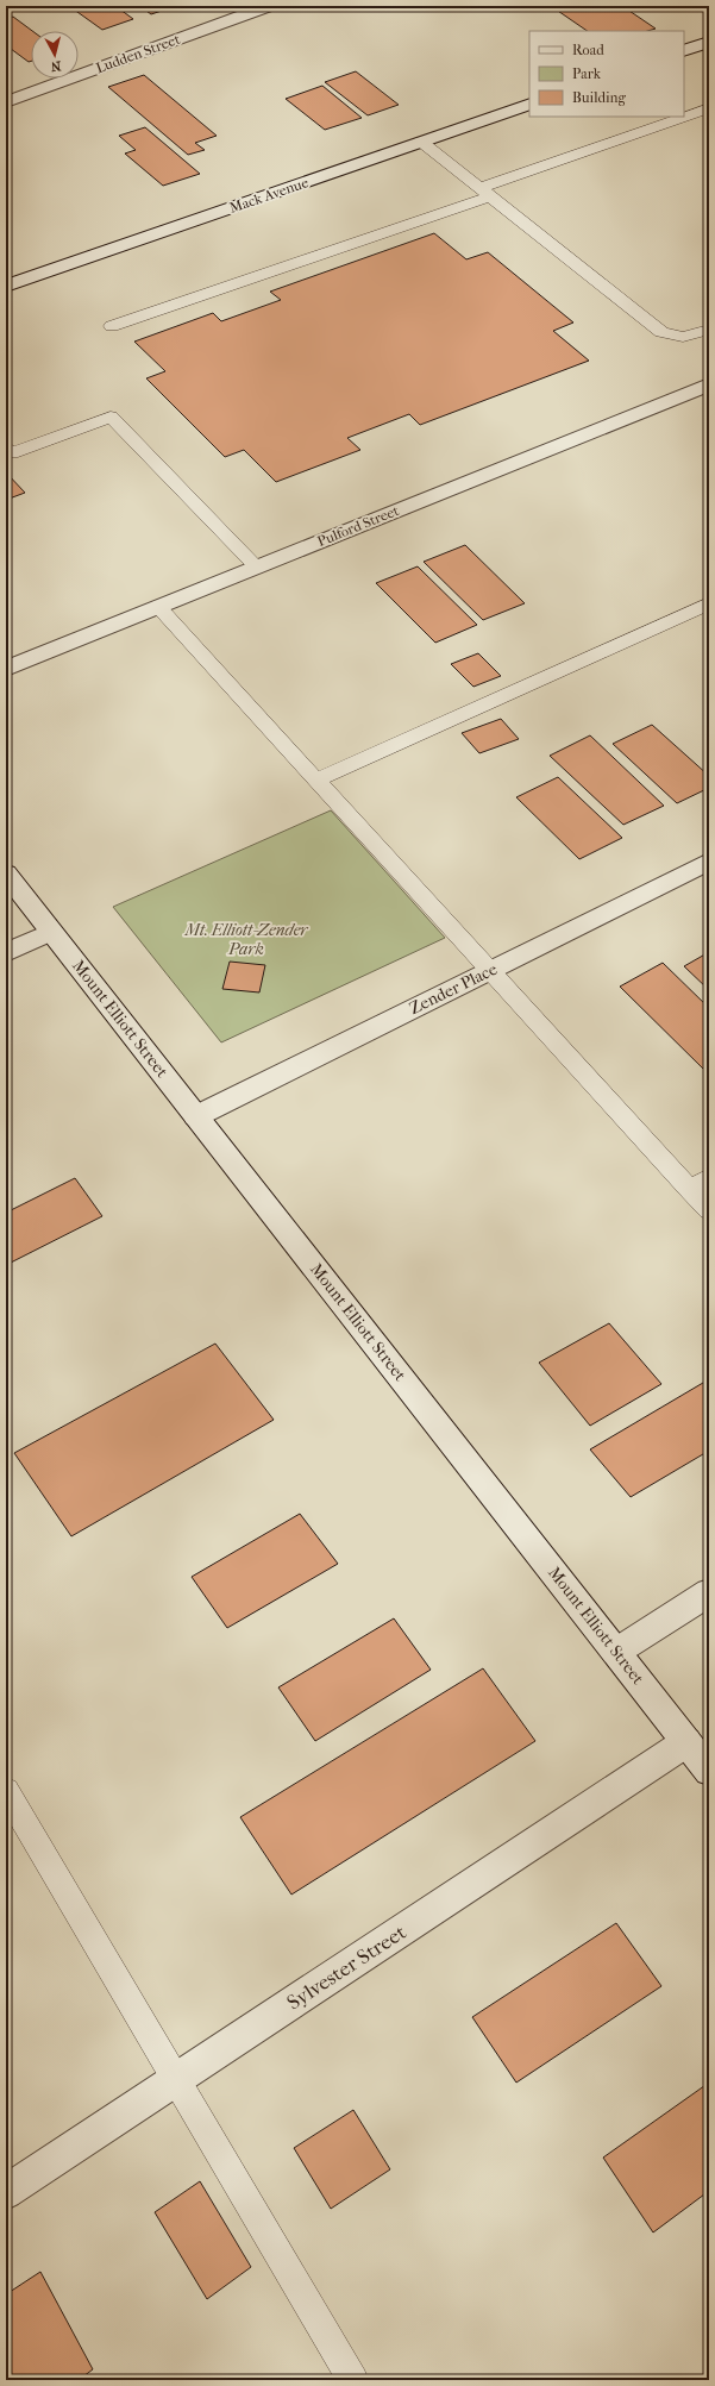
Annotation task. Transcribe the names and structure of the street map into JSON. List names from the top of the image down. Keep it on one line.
{"streets":{"street":["Ludden Street","Mack Avenue","Pulford Street","Zender Place","Mount Elliott Street","Sylvester Street"]},"crossings":[["Zender Place","Mount Elliott Street"],["Mount Elliott Street","Sylvester Street"]],"parks":["Mt. Elliott-Zender Park"],"legend":["Road","Park","Building"],"north":"bottom"}
